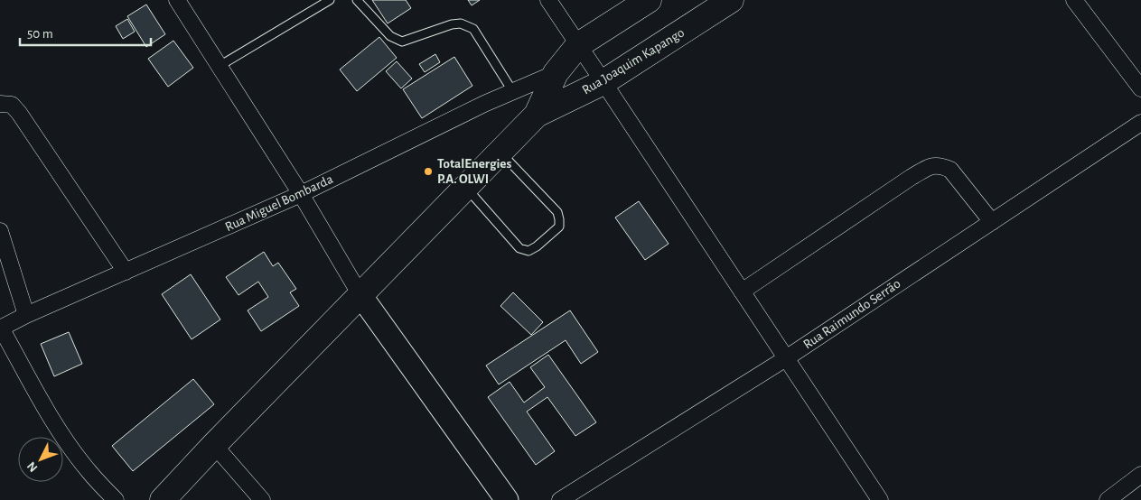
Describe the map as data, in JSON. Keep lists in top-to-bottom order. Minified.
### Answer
{"streets":{"main road":["Rua Joaquim Kapango"],"street":["Rua Miguel Bombarda","Rua Raimundo Serrão"]},"places":["TotalEnergies P.A. OLWI"],"scale_bar":"50 m","north":"bottom left"}
